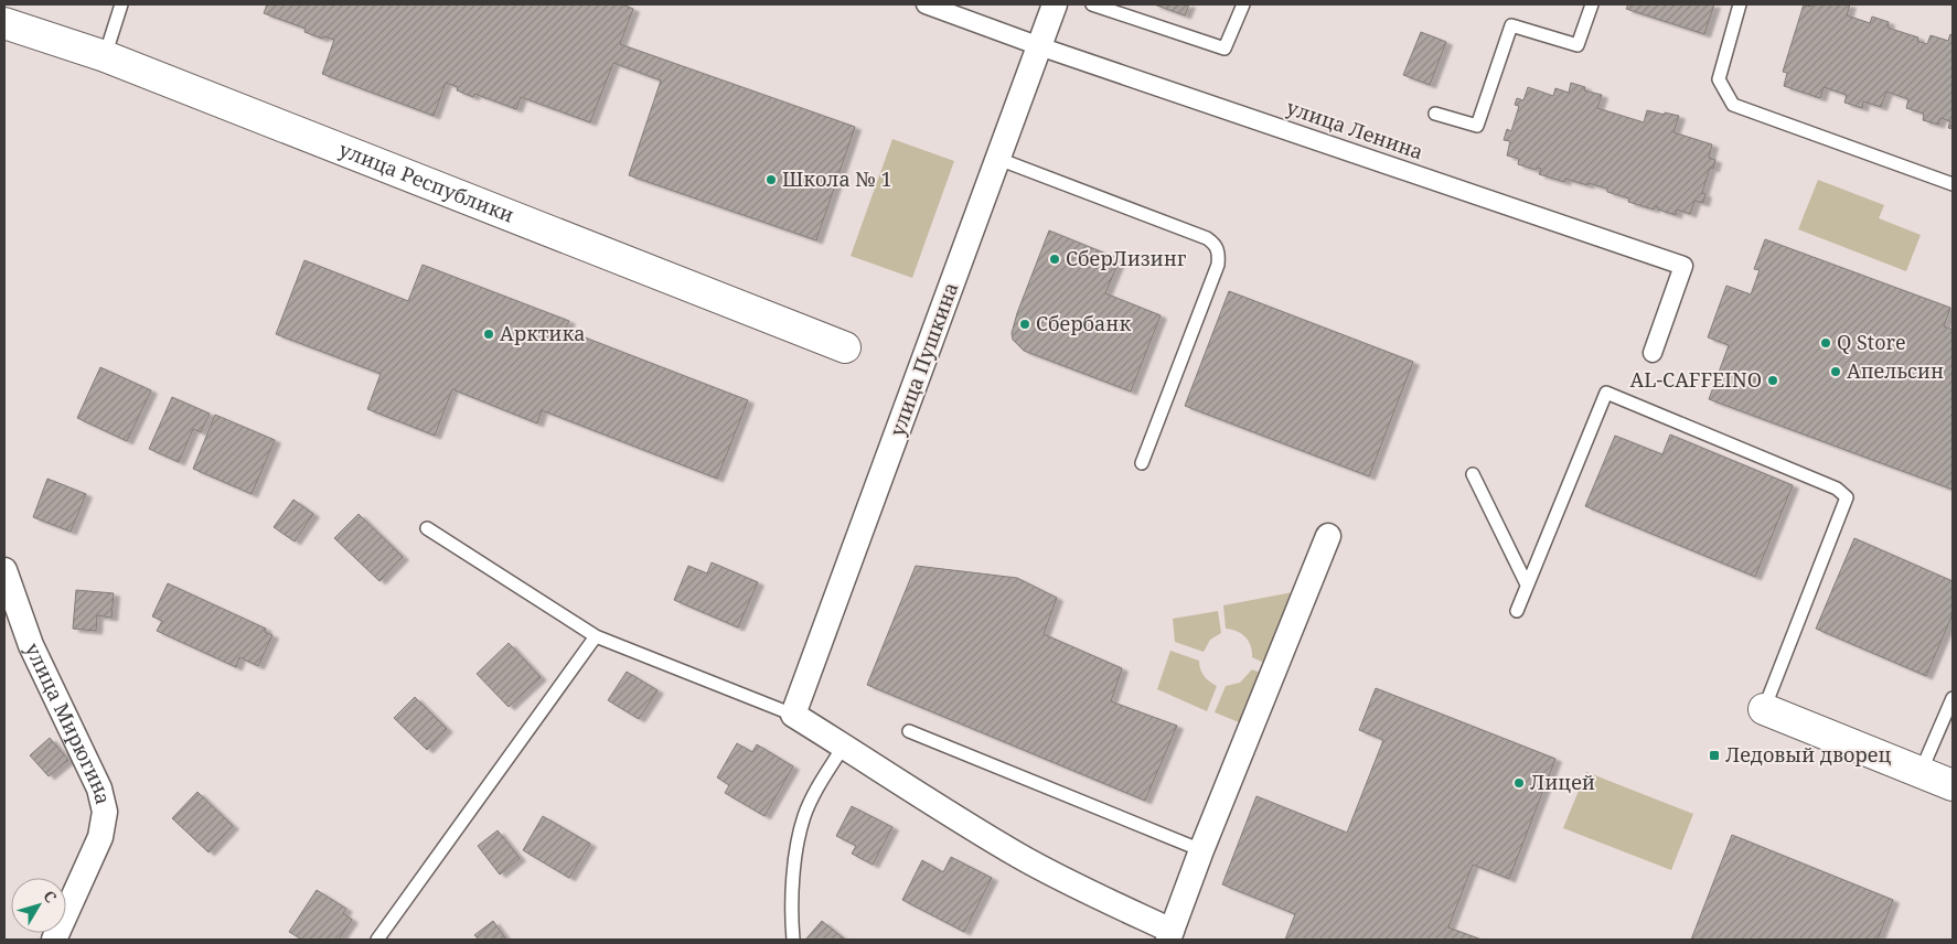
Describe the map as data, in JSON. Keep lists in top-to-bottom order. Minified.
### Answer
{"streets":{"street":["улица Ленина","улица Республики","улица Пушкина","улица Мирюгина"]},"crossings":[["улица Ленина","улица Пушкина"]],"places":{"other":["Школа № 1","СберЛизинг","Сбербанк","Арктика","Q Store","Апельсин","AL-CAFFEINO","Лицей"],"transit":["Ледовый дворец"]},"north":"top right"}
